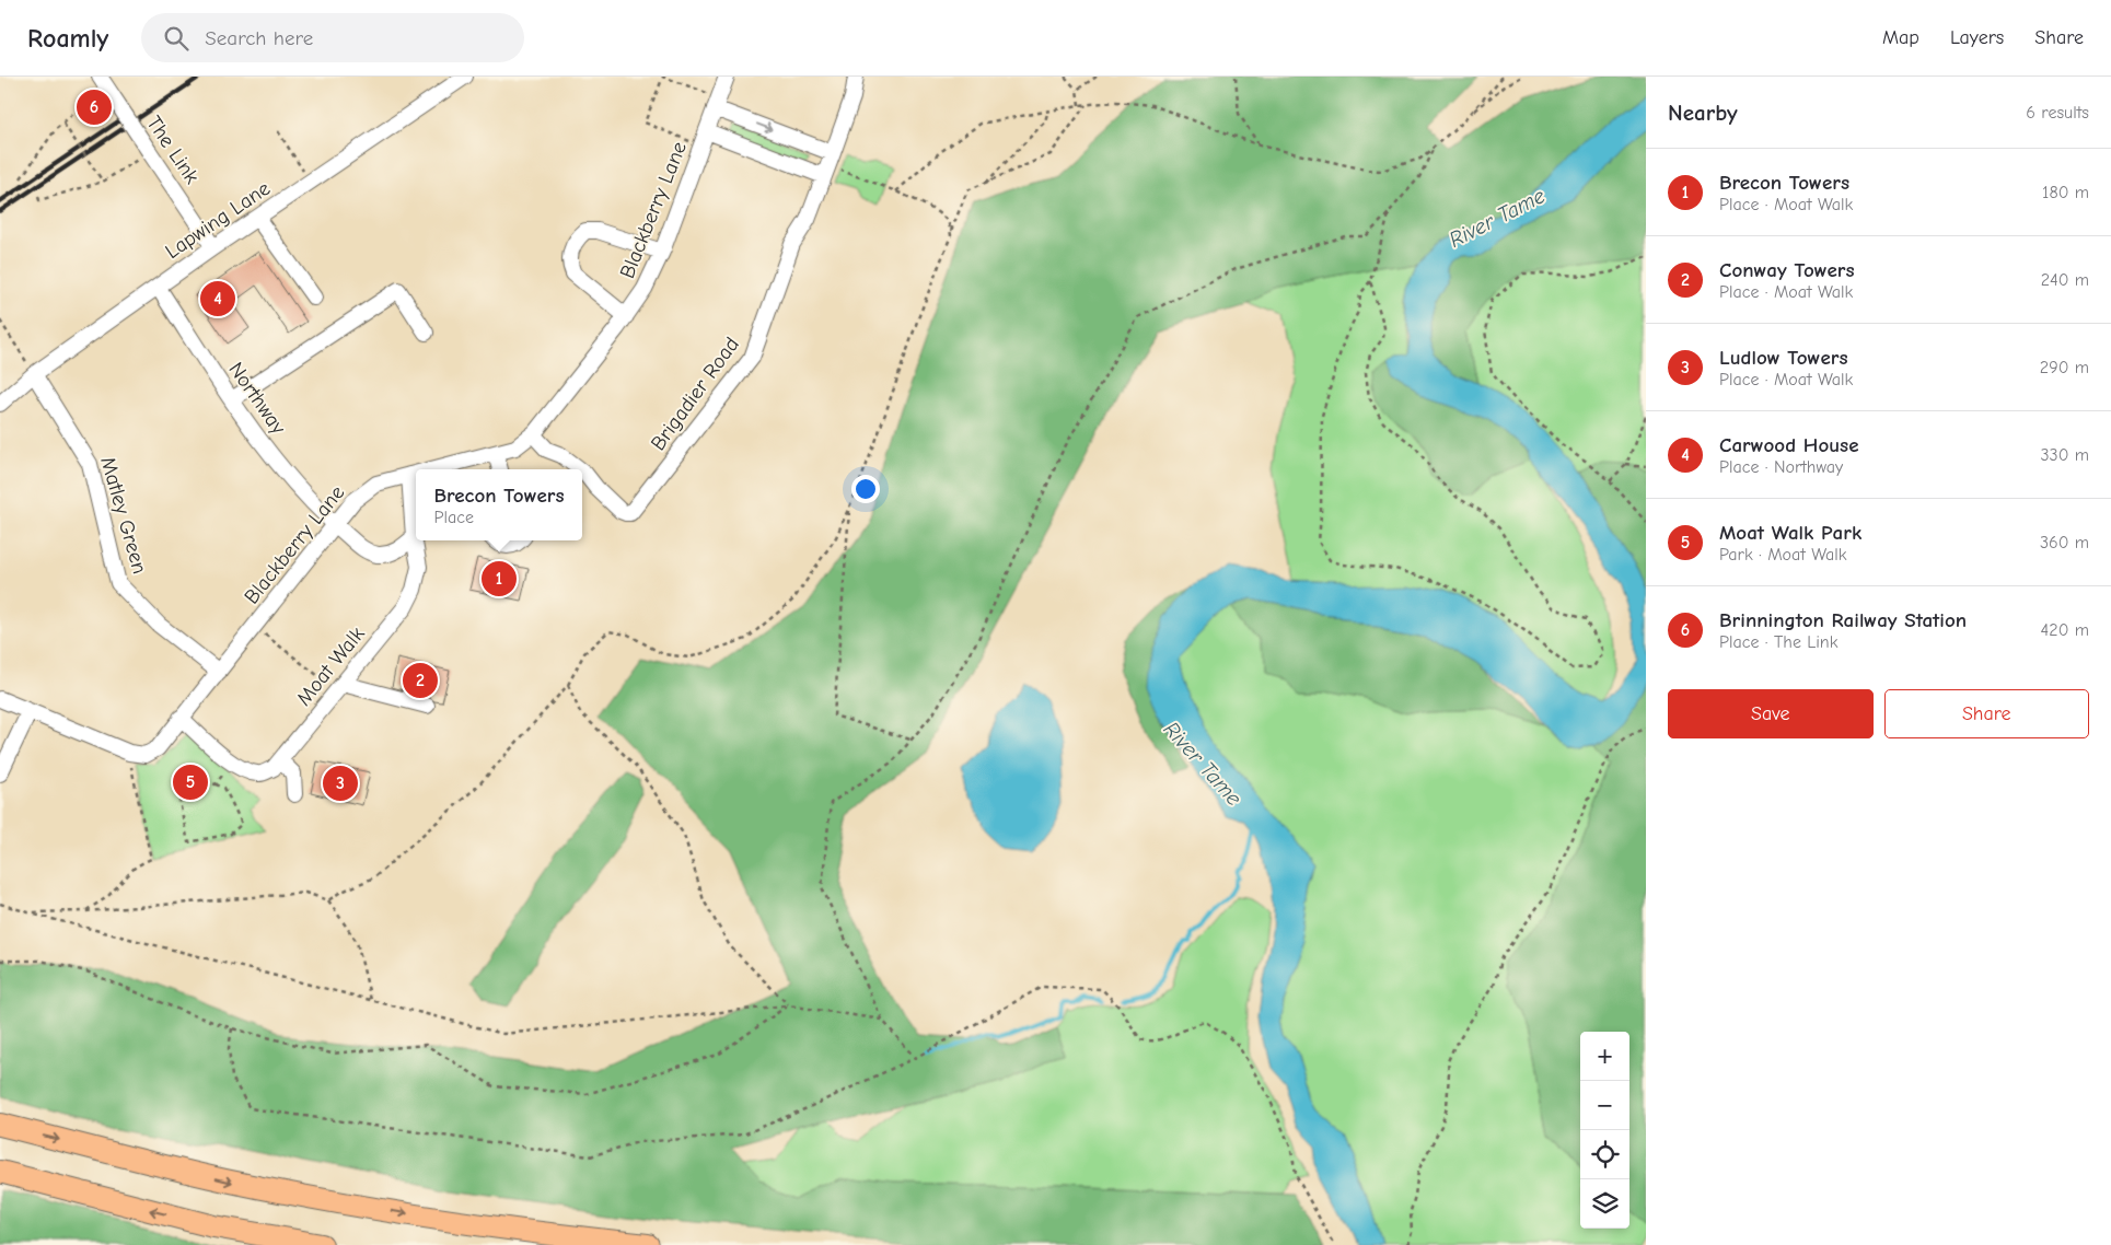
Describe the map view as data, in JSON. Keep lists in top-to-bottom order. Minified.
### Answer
{"streets":{"street":["The Link","Blackberry Lane","Lapwing Lane","Brigadier Road","Northway","Matley Green","Moat Walk"]},"crossings":[["The Link","Lapwing Lane"],["Blackberry Lane","Brigadier Road"],["Blackberry Lane","Northway"],["Blackberry Lane","Matley Green"],["Blackberry Lane","Moat Walk"],["Lapwing Lane","Northway"],["Lapwing Lane","Matley Green"],["Northway","Moat Walk"]],"water":["River Tame"],"page":{"header":"Roamly","search":"Search here","nav":["Map","Layers","Share"],"heading":["Nearby","6 results"],"pins":["6","4","1","2","5","3"],"list":[{"mark":"1","name":"Brecon Towers","note":"Place · Moat Walk","value":"180 m"},{"mark":"2","name":"Conway Towers","note":"Place · Moat Walk","value":"240 m"},{"mark":"3","name":"Ludlow Towers","note":"Place · Moat Walk","value":"290 m"},{"mark":"4","name":"Carwood House","note":"Place · Northway","value":"330 m"},{"mark":"5","name":"Moat Walk Park","note":"Park · Moat Walk","value":"360 m"},{"mark":"6","name":"Brinnington Railway Station","note":"Place · The Link","value":"420 m"}],"popup":["Brecon Towers","Place"],"buttons":["Save","Share"],"map_buttons":["+","−"]}}
